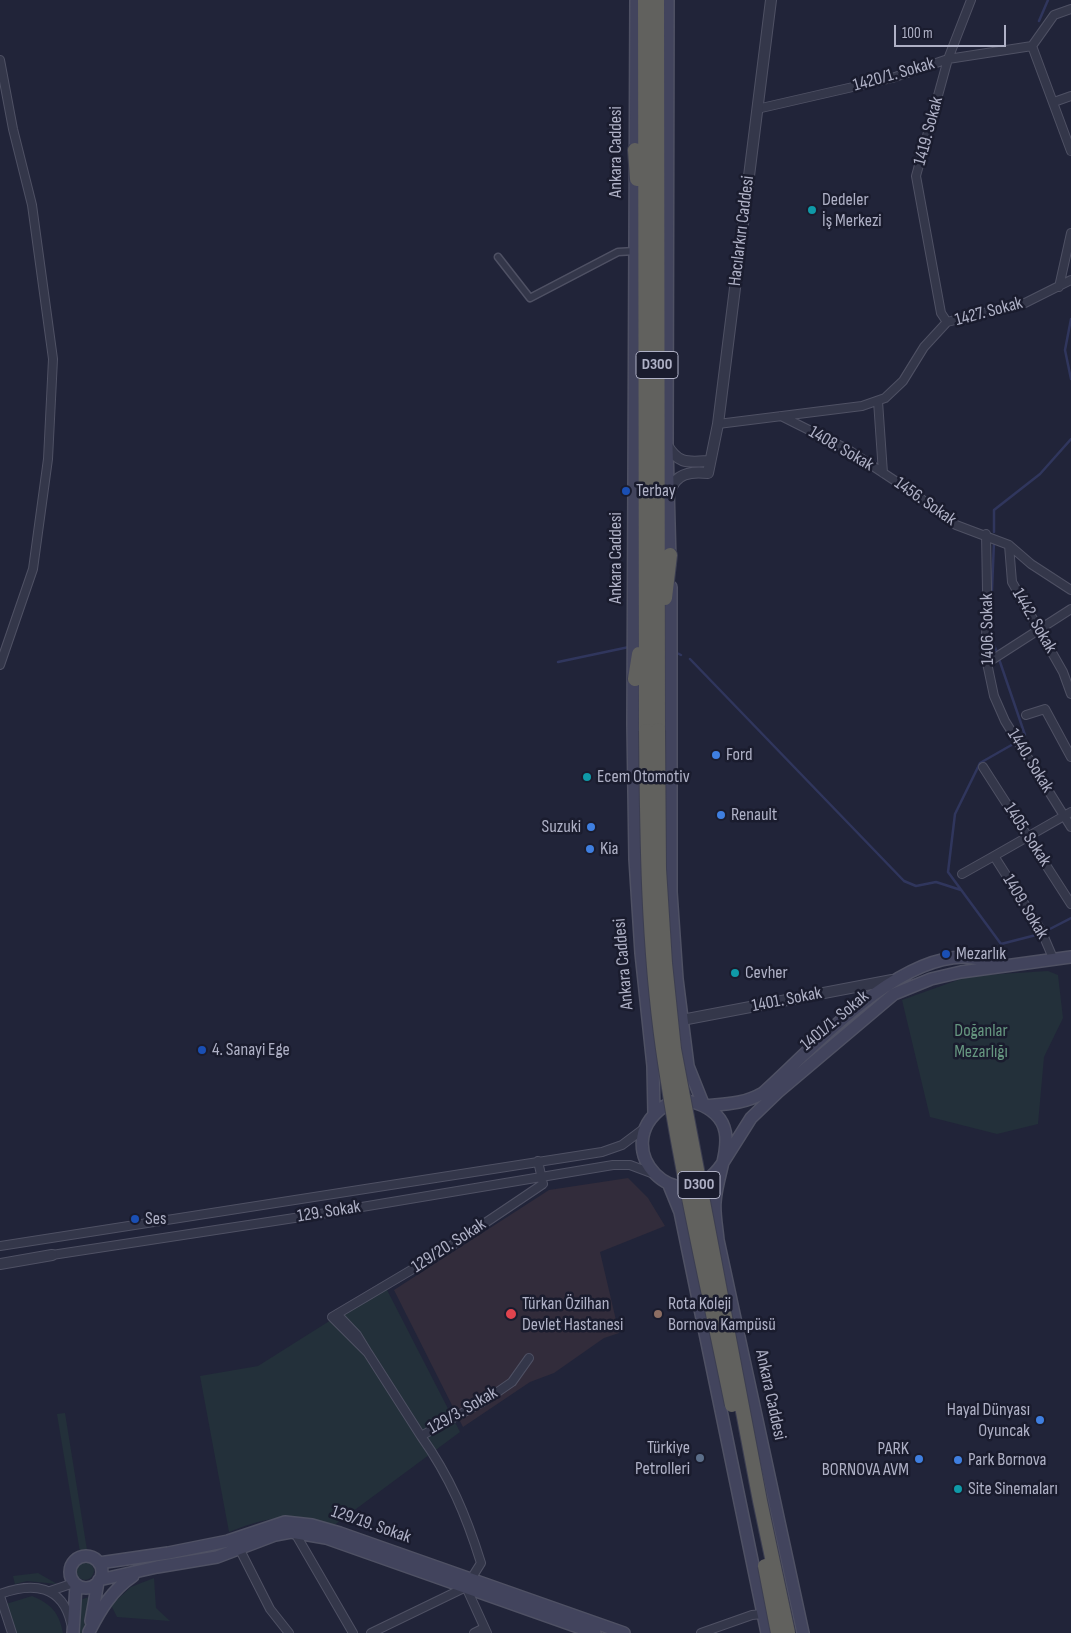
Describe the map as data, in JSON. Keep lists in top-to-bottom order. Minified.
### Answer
{"streets":{"highway":["Ankara Caddesi","D300"],"main road":["1401/1. Sokak","129/19. Sokak"],"street":["1420/1. Sokak","1419. Sokak","Hacılarkırı Caddesi","1427. Sokak","1408. Sokak","1456. Sokak","1442. Sokak","1406. Sokak","1440. Sokak","1405. Sokak","1409. Sokak","1401. Sokak","129. Sokak","129/20. Sokak","129/3. Sokak"]},"crossings":[["1420/1. Sokak","1419. Sokak"],["1420/1. Sokak","Hacılarkırı Caddesi"],["1419. Sokak","1427. Sokak"],["Ankara Caddesi","Hacılarkırı Caddesi"],["Ankara Caddesi","1401. Sokak"],["Ankara Caddesi","1401/1. Sokak"],["Ankara Caddesi","129. Sokak"],["Hacılarkırı Caddesi","1408. Sokak"],["1427. Sokak","1408. Sokak"],["1408. Sokak","1456. Sokak"],["1456. Sokak","1442. Sokak"],["1456. Sokak","1406. Sokak"],["1406. Sokak","1440. Sokak"],["1440. Sokak","1409. Sokak"],["1405. Sokak","1409. Sokak"],["1409. Sokak","1401/1. Sokak"],["1401. Sokak","1401/1. Sokak"],["1401/1. Sokak","129. Sokak"],["129. Sokak","129/20. Sokak"],["129/20. Sokak","129/3. Sokak"]],"parks":["Doğanlar Mezarlığı"],"places":["Dedeler İş Merkezi","Terbay","Ford","Ecem Otomotiv","Renault","Suzuki","Kia","Mezarlık","Cevher","4. Sanayi Ege","Ses","Türkan Özilhan Devlet Hastanesi","Rota Koleji Bornova Kampüsü","Hayal Dünyası Oyuncak","Türkiye Petrolleri","PARK BORNOVA AVM","Park Bornova","Site Sinemaları"],"scale_bar":"100 m"}
